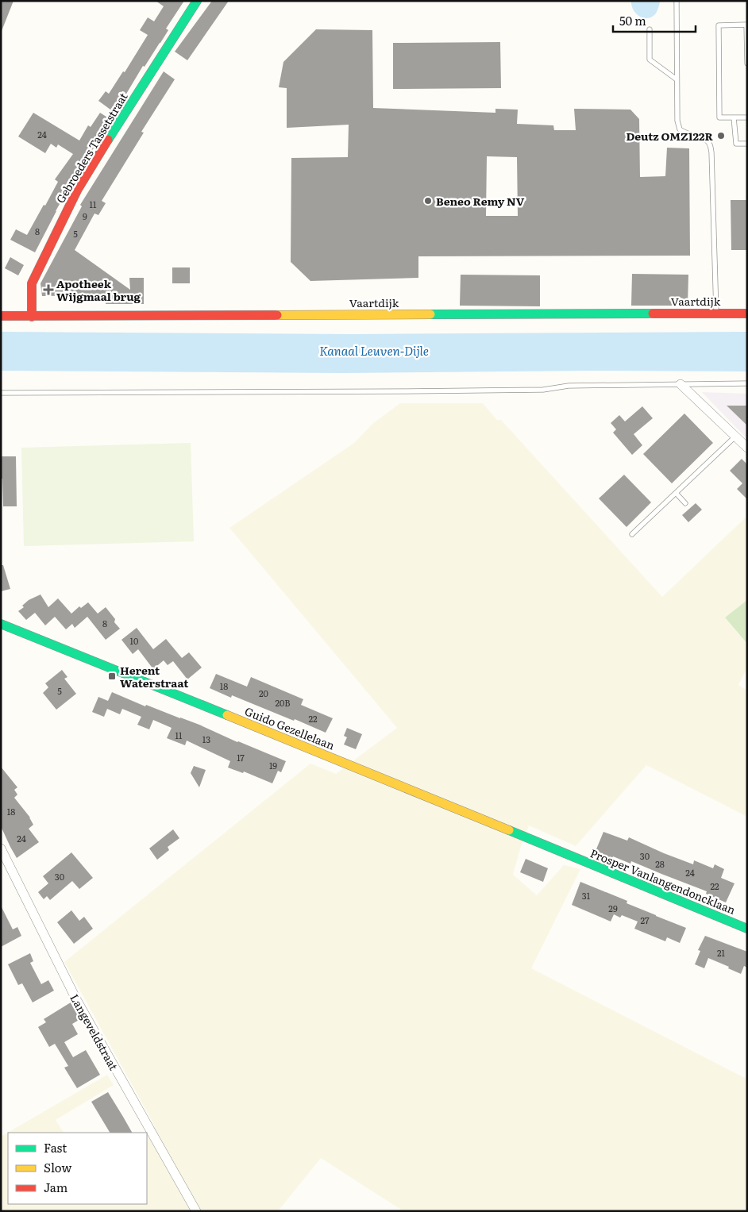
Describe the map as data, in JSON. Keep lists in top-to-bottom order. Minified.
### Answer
{"streets":{"street":["Gebroeders Tassetstraat","Vaartdijk","Guido Gezellelaan","Prosper Vanlangendoncklaan","Langeveldstraat"]},"crossings":[["Gebroeders Tassetstraat","Vaartdijk"],["Guido Gezellelaan","Prosper Vanlangendoncklaan"]],"water":["Kanaal Leuven-Dijle"],"places":{"other":["Deutz OMZ122R","Beneo Remy NV"],"health":["Apotheek Wijgmaal brug"],"transit":["Herent Waterstraat"]},"house_numbers":["24","11","9","8","5","8","10","18","5","20","20B","22","11","13","17","19","18","24","30","28","24","30","22","31","29","27","21"],"legend":["Fast","Slow","Jam"],"scale_bar":"50 m"}
